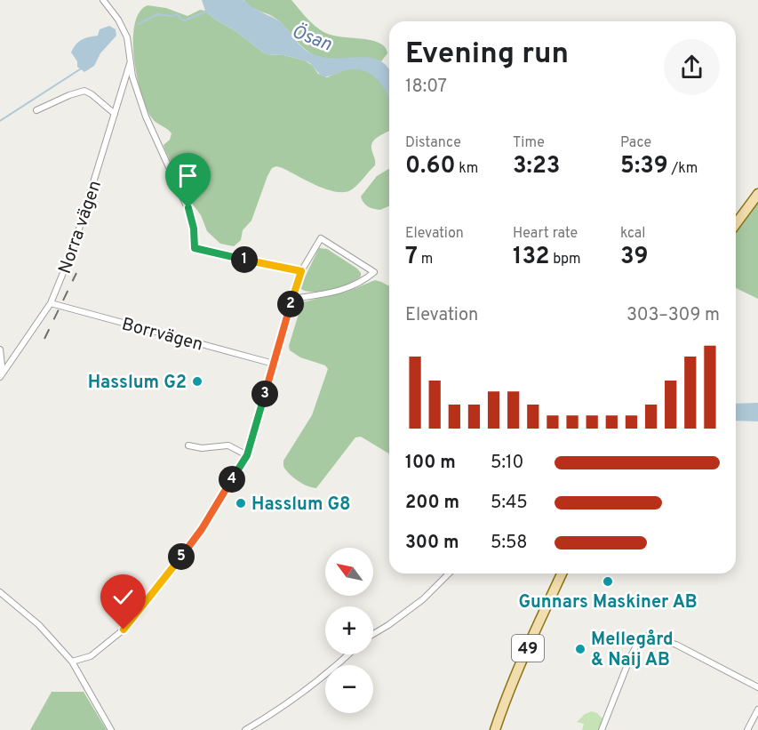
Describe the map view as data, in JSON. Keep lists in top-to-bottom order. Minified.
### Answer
{"streets":{"main road":["49"],"street":["Norra vägen","Borrvägen"]},"crossings":[["Norra vägen","Borrvägen"]],"water":["Ösan"],"places":["Hasslum G2","Hasslum G8","Gunnars Maskiner AB","Mellegård & Naij AB"],"north":"top left","page":{"heading":["Evening run","18:07"],"stats":[["Distance","0.60 km"],["Time","3:23"],["Pace","5:39 /km"],["Elevation","7 m"],["Heart rate","132 bpm"],["kcal","39"]],"pins":["1","2","3","4","5"],"chart":["Elevation","303–309 m"],"list":[{"name":"100 m","note":"5:10"},{"name":"200 m","note":"5:45"},{"name":"300 m","note":"5:58"}],"map_buttons":["+","−"]}}
